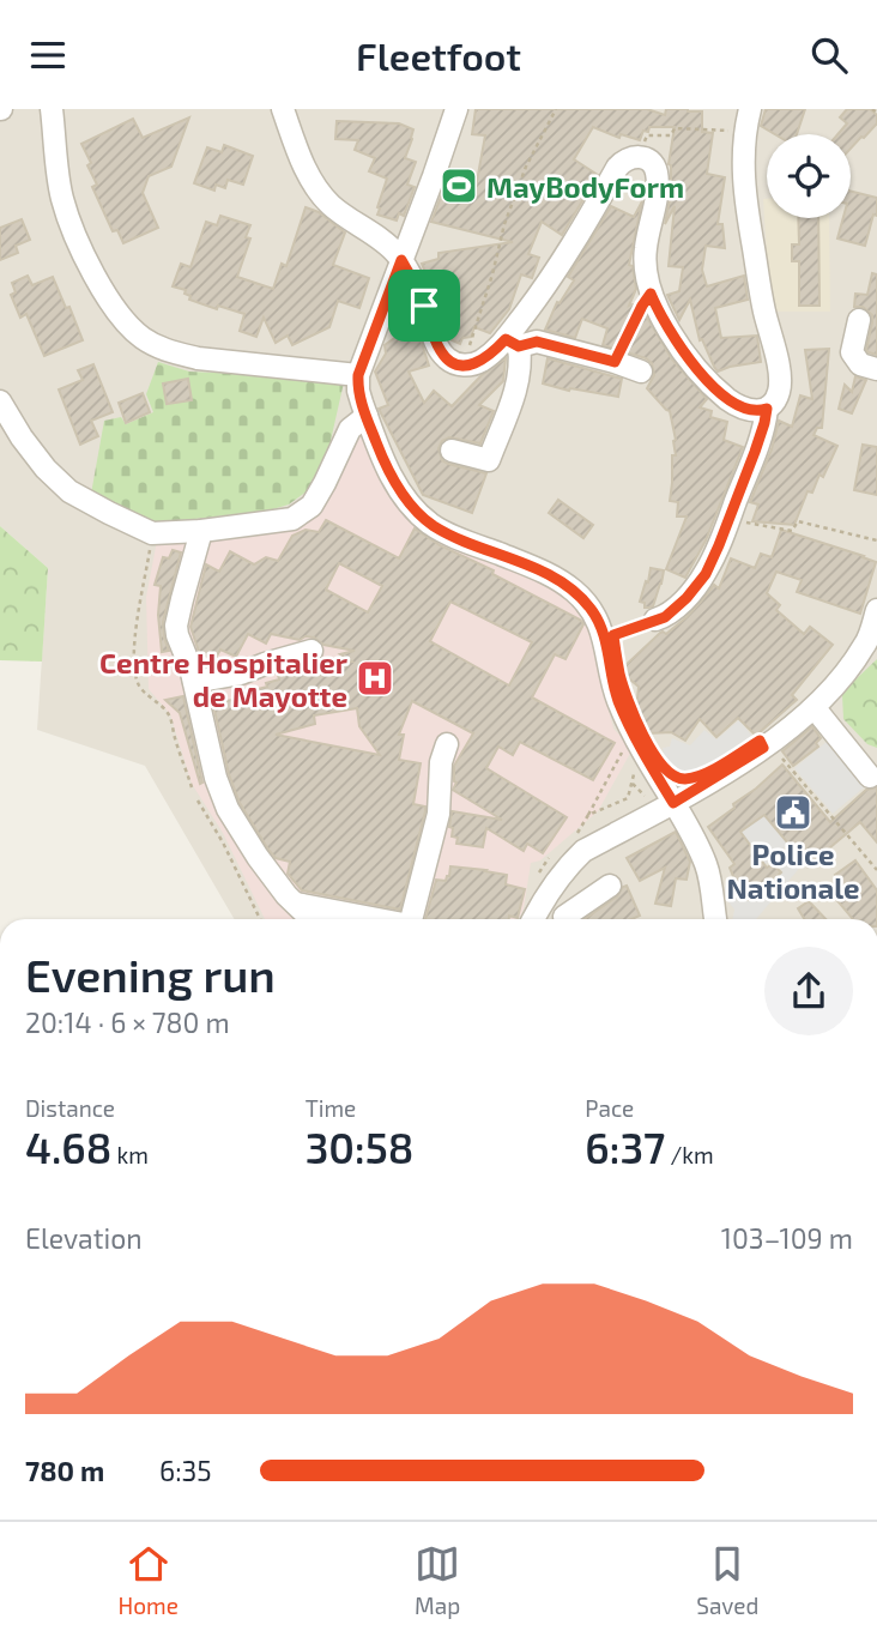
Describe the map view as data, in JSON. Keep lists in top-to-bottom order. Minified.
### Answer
{"places":{"sports":["MayBodyForm"],"hospital":["Centre Hospitalier de Mayotte"],"public building":["Police Nationale"]},"page":{"header":"Fleetfoot","heading":["Evening run","20:14 · 6 × 780 m"],"stats":[["Distance","4.68 km"],["Time","30:58"],["Pace","6:37 /km"]],"chart":["Elevation","103–109 m"],"list":[{"name":"780 m","note":"6:35"}],"tabs":["Home","Map","Saved"]}}
